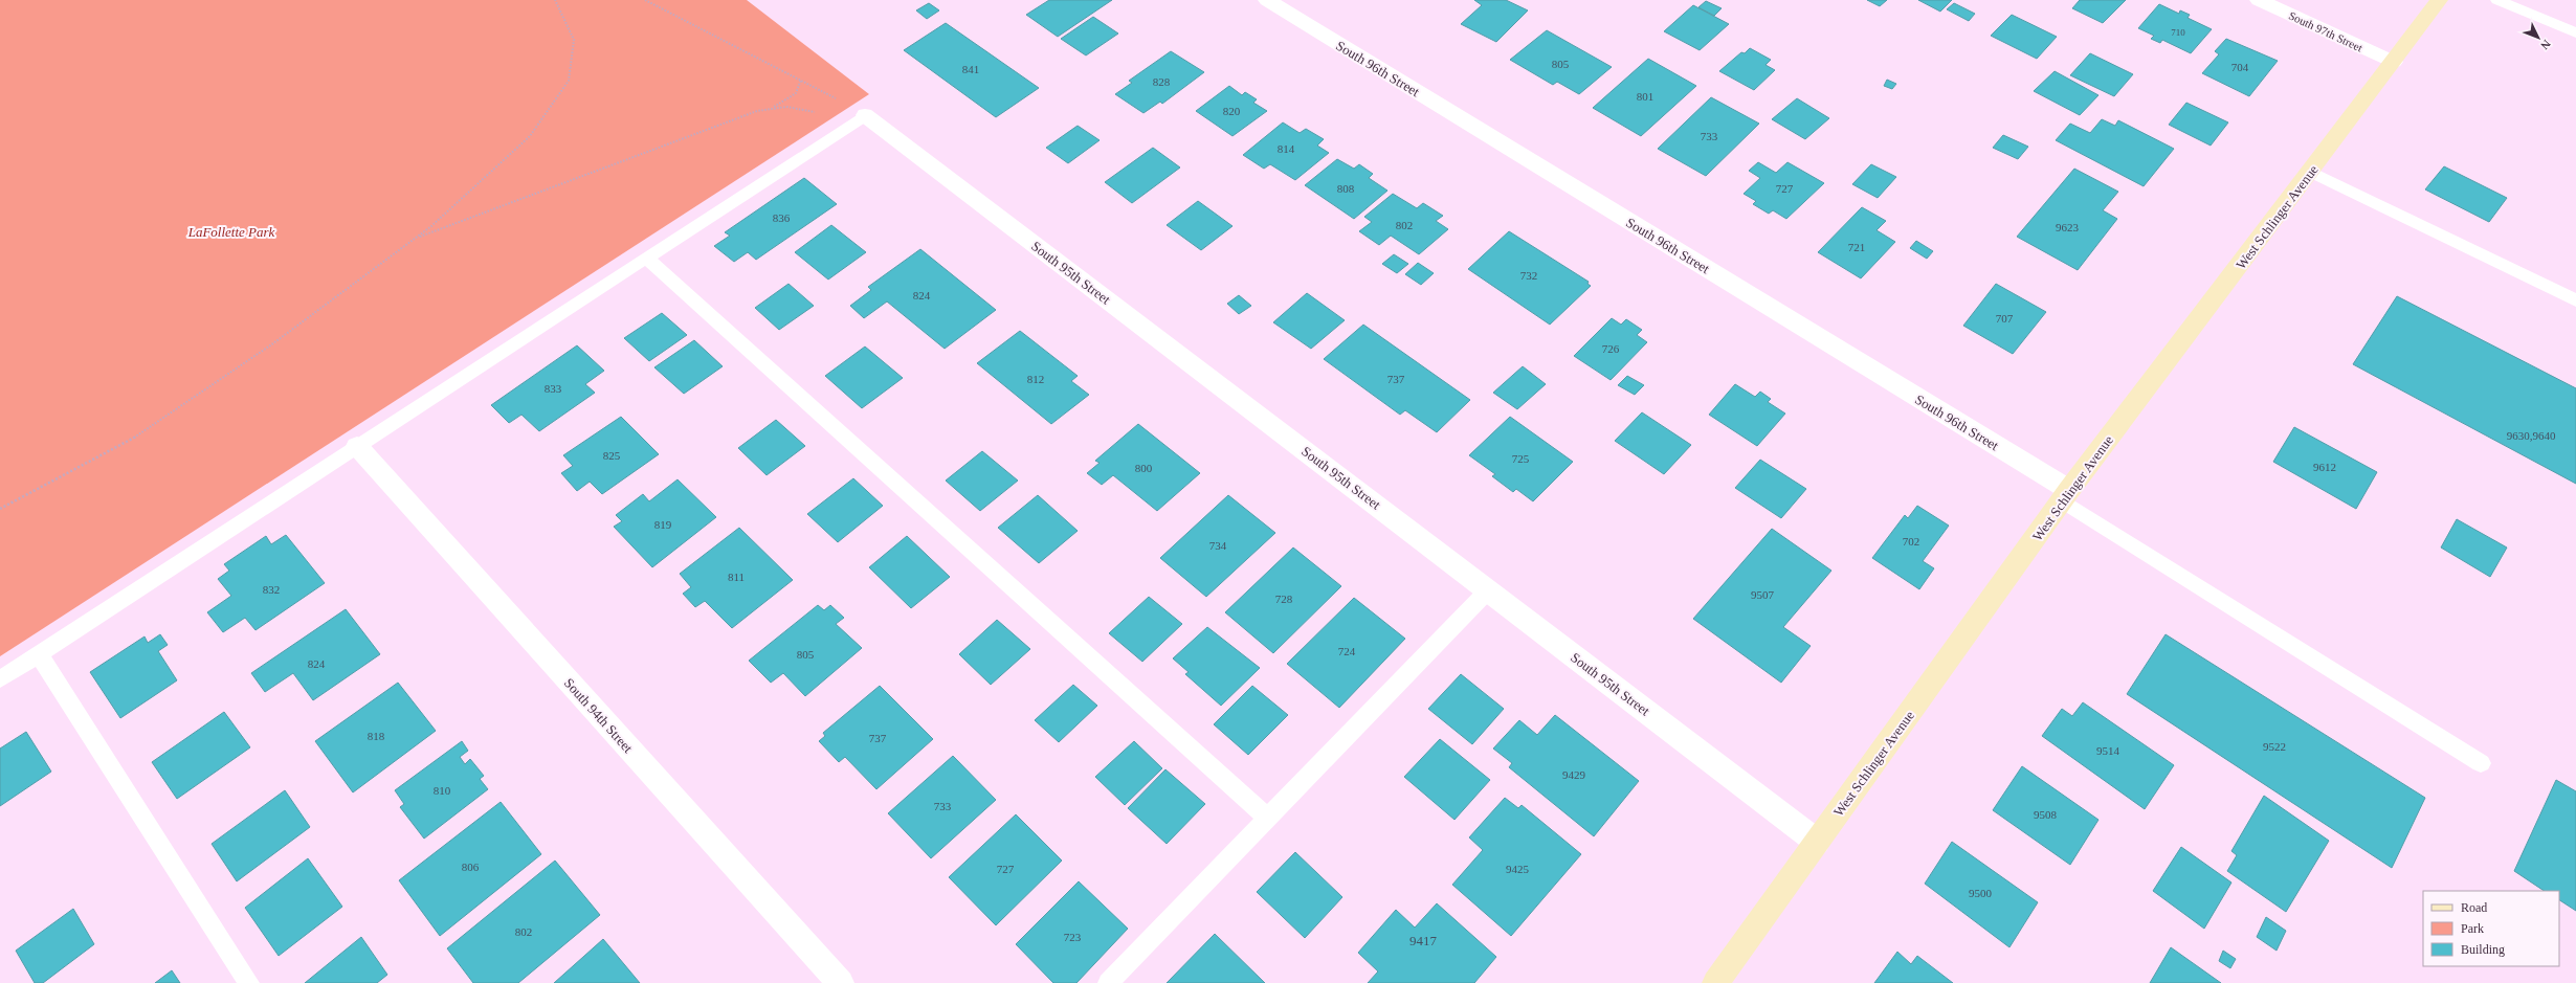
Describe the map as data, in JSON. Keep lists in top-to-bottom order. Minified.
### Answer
{"streets":{"street":["South 97th Street","South 96th Street","West Schlinger Avenue","South 95th Street","South 94th Street"]},"crossings":[["South 97th Street","West Schlinger Avenue"],["South 96th Street","West Schlinger Avenue"],["West Schlinger Avenue","South 95th Street"]],"parks":["LaFollette Park"],"house_numbers":["710","805","704","841","828","801","820","733","814","808","727","836","802","9623","721","732","824","707","726","812","737","833","9630,9640","825","725","9612","800","819","702","734","811","832","9507","728","724","805","824","818","737","9522","9514","9429","810","733","9508","806","727","9425","9500","802","723","9417"],"legend":["Road","Park","Building"],"north":"bottom right"}
